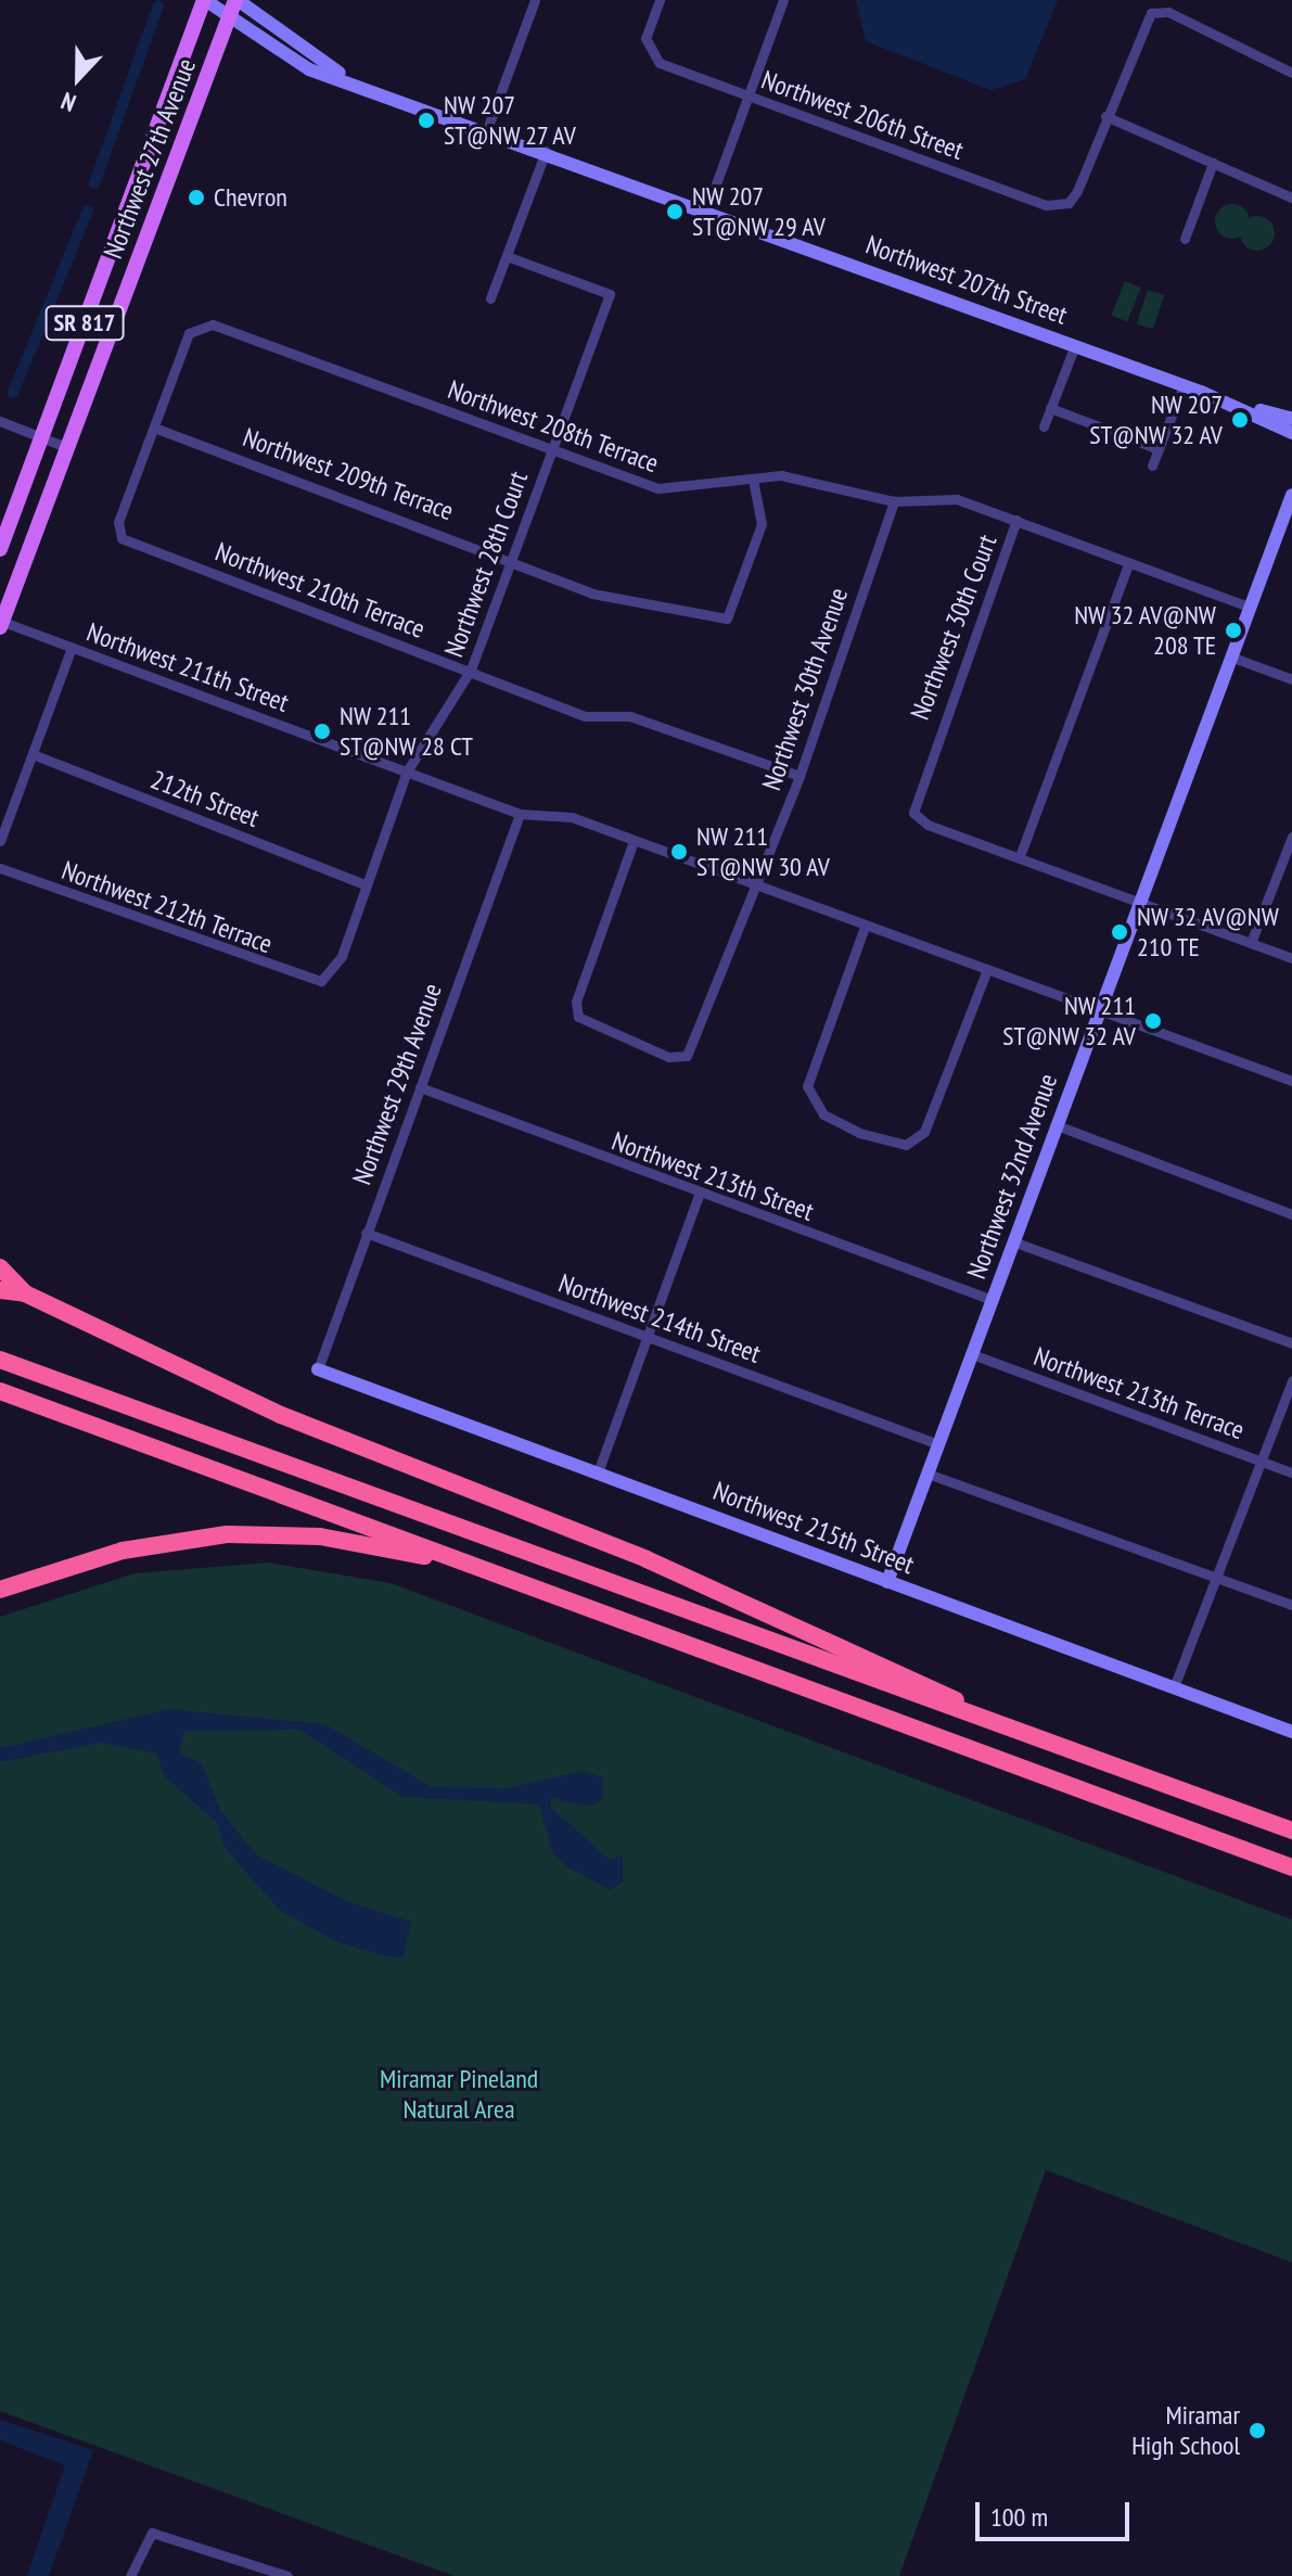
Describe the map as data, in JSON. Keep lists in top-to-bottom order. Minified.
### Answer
{"streets":{"main road":["Northwest 27th Avenue","SR 817"],"street":["Northwest 206th Street","Northwest 207th Street","Northwest 208th Terrace","Northwest 209th Terrace","Northwest 28th Court","Northwest 210th Terrace","Northwest 30th Court","Northwest 211th Street","Northwest 30th Avenue","212th Street","Northwest 212th Terrace","Northwest 29th Avenue","Northwest 213th Street","Northwest 32nd Avenue","Northwest 214th Street","Northwest 213th Terrace","Northwest 215th Street"]},"crossings":[["Northwest 27th Avenue","Northwest 207th Street"],["Northwest 27th Avenue","Northwest 211th Street"],["Northwest 208th Terrace","Northwest 209th Terrace"],["Northwest 208th Terrace","Northwest 28th Court"],["Northwest 208th Terrace","Northwest 210th Terrace"],["Northwest 208th Terrace","Northwest 30th Court"],["Northwest 208th Terrace","Northwest 30th Avenue"],["Northwest 208th Terrace","Northwest 32nd Avenue"],["Northwest 209th Terrace","Northwest 28th Court"],["Northwest 209th Terrace","Northwest 210th Terrace"],["Northwest 28th Court","Northwest 210th Terrace"],["Northwest 28th Court","Northwest 211th Street"],["Northwest 28th Court","212th Street"],["Northwest 28th Court","Northwest 212th Terrace"],["Northwest 210th Terrace","Northwest 30th Avenue"],["Northwest 211th Street","Northwest 30th Avenue"],["Northwest 211th Street","Northwest 29th Avenue"],["Northwest 211th Street","Northwest 32nd Avenue"],["Northwest 29th Avenue","Northwest 213th Street"],["Northwest 29th Avenue","Northwest 214th Street"],["Northwest 29th Avenue","Northwest 215th Street"],["Northwest 213th Street","Northwest 32nd Avenue"],["Northwest 32nd Avenue","Northwest 214th Street"],["Northwest 32nd Avenue","Northwest 213th Terrace"],["Northwest 32nd Avenue","Northwest 215th Street"]],"parks":["Miramar Pineland Natural Area"],"places":["NW 207 ST@NW 27 AV","Chevron","NW 207 ST@NW 29 AV","NW 207 ST@NW 32 AV","NW 32 AV@NW 208 TE","NW 211 ST@NW 28 CT","NW 211 ST@NW 30 AV","NW 32 AV@NW 210 TE","NW 211 ST@NW 32 AV","Miramar High School"],"scale_bar":"100 m","north":"bottom"}
